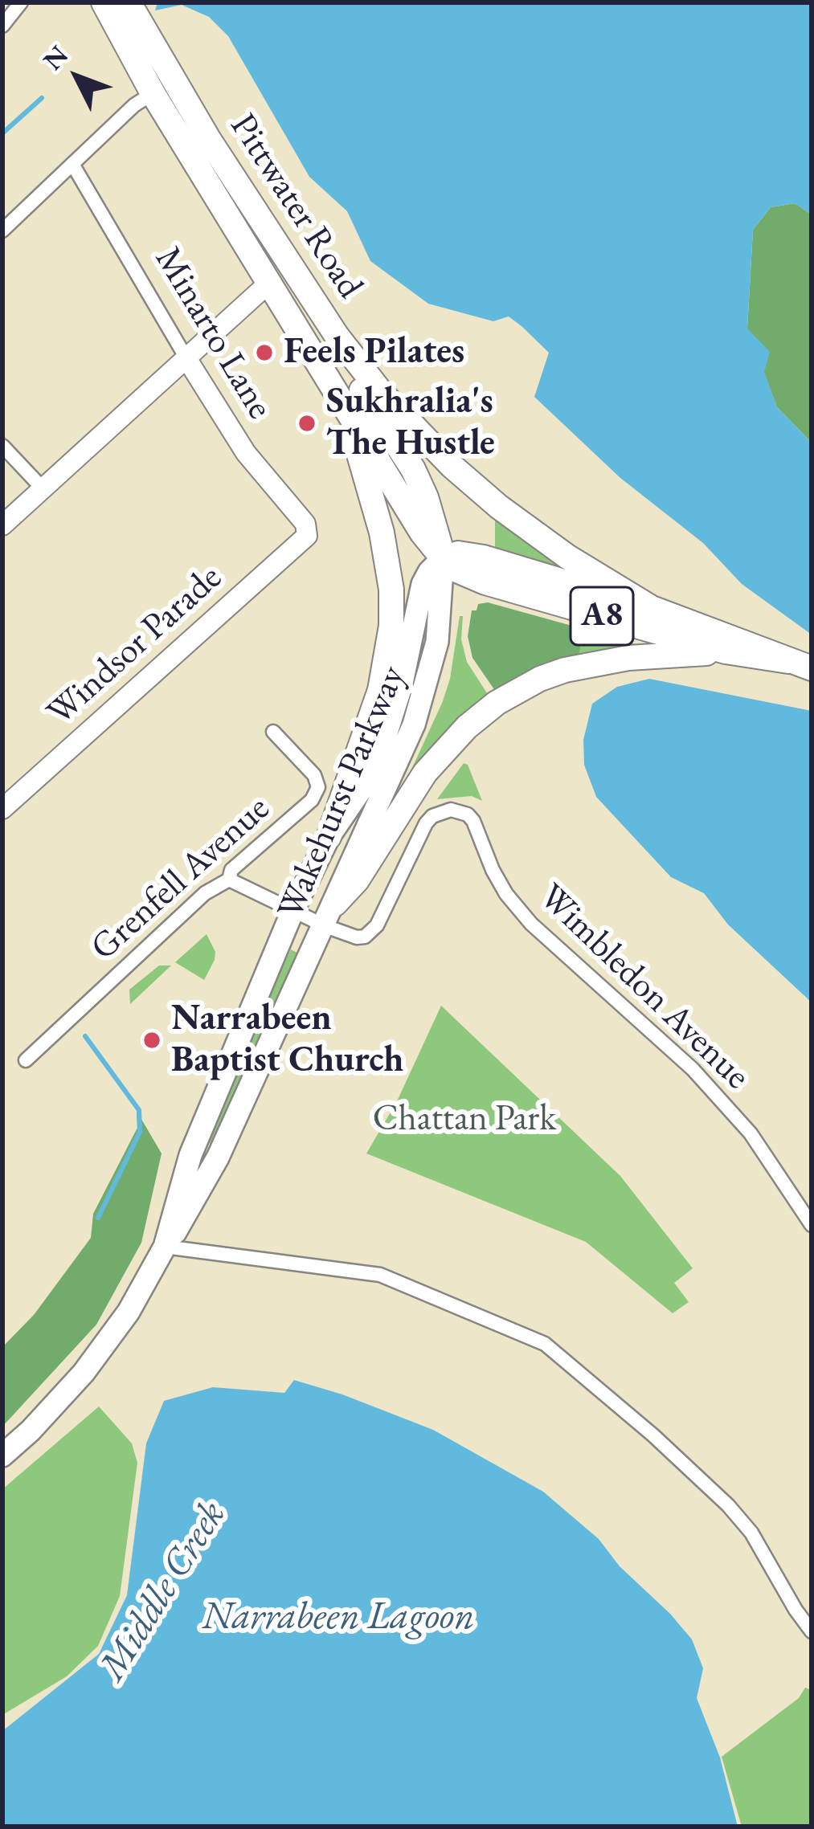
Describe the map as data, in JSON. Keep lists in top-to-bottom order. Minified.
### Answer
{"streets":{"highway":["Pittwater Road","A8"],"main road":["Wakehurst Parkway"],"street":["Minarto Lane","Windsor Parade","Grenfell Avenue","Wimbledon Avenue"]},"crossings":[["Pittwater Road","Wakehurst Parkway"],["Minarto Lane","Windsor Parade"],["Wakehurst Parkway","Wimbledon Avenue"],["Grenfell Avenue","Wimbledon Avenue"]],"water":["Middle Creek","Narrabeen Lagoon"],"parks":["Chattan Park"],"places":["Feels Pilates","Sukhralia's The Hustle","Narrabeen Baptist Church"],"north":"top left"}
